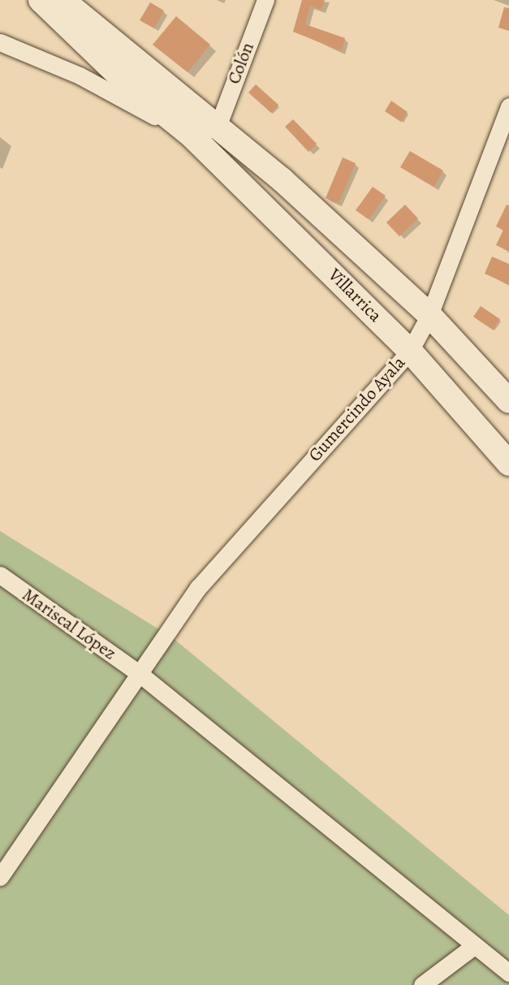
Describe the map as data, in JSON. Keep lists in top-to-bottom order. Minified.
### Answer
{"streets":{"street":["Colón","Villarrica","Gumercindo Ayala","Mariscal López"]},"crossings":[["Colón","Villarrica"],["Villarrica","Gumercindo Ayala"],["Gumercindo Ayala","Mariscal López"]]}
